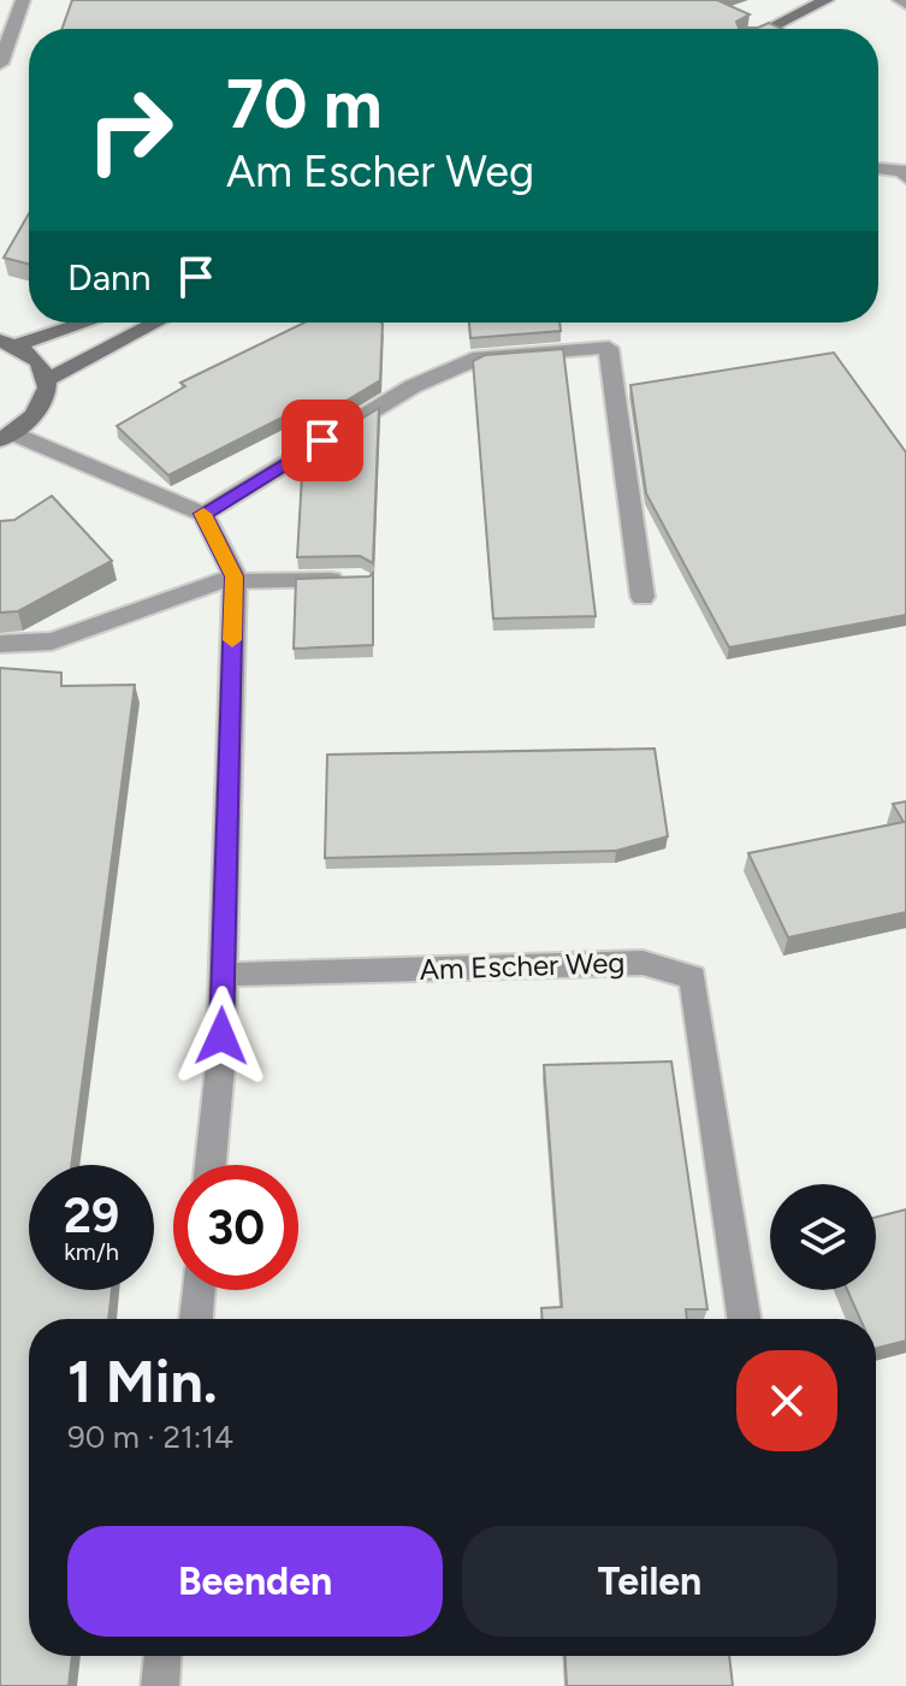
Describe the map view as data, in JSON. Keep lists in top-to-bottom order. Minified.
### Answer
{"streets":{"street":["Am Escher Weg"]},"page":{"turn":["70 m","Am Escher Weg"],"then":"Dann","speed":"29 km/h","limit":"30","heading":["1 Min.","90 m · 21:14"],"buttons":["Beenden","Teilen"]}}
